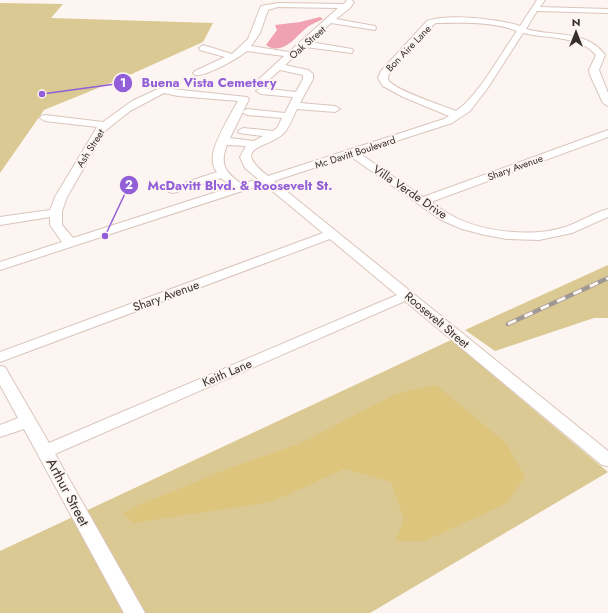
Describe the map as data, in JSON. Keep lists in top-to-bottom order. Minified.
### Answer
{"streets":{"street":["Oak Street","Bon Aire Lane","Ash Street","Mc Davitt Boulevard","Shary Avenue","Villa Verde Drive","Roosevelt Street","Keith Lane","Arthur Street"]},"crossings":[["Bon Aire Lane","Mc Davitt Boulevard"],["Mc Davitt Boulevard","Villa Verde Drive"],["Mc Davitt Boulevard","Roosevelt Street"],["Shary Avenue","Villa Verde Drive"],["Shary Avenue","Roosevelt Street"],["Roosevelt Street","Keith Lane"],["Keith Lane","Arthur Street"]],"places":["Buena Vista Cemetery","McDavitt Blvd. & Roosevelt St."],"north":"top"}
